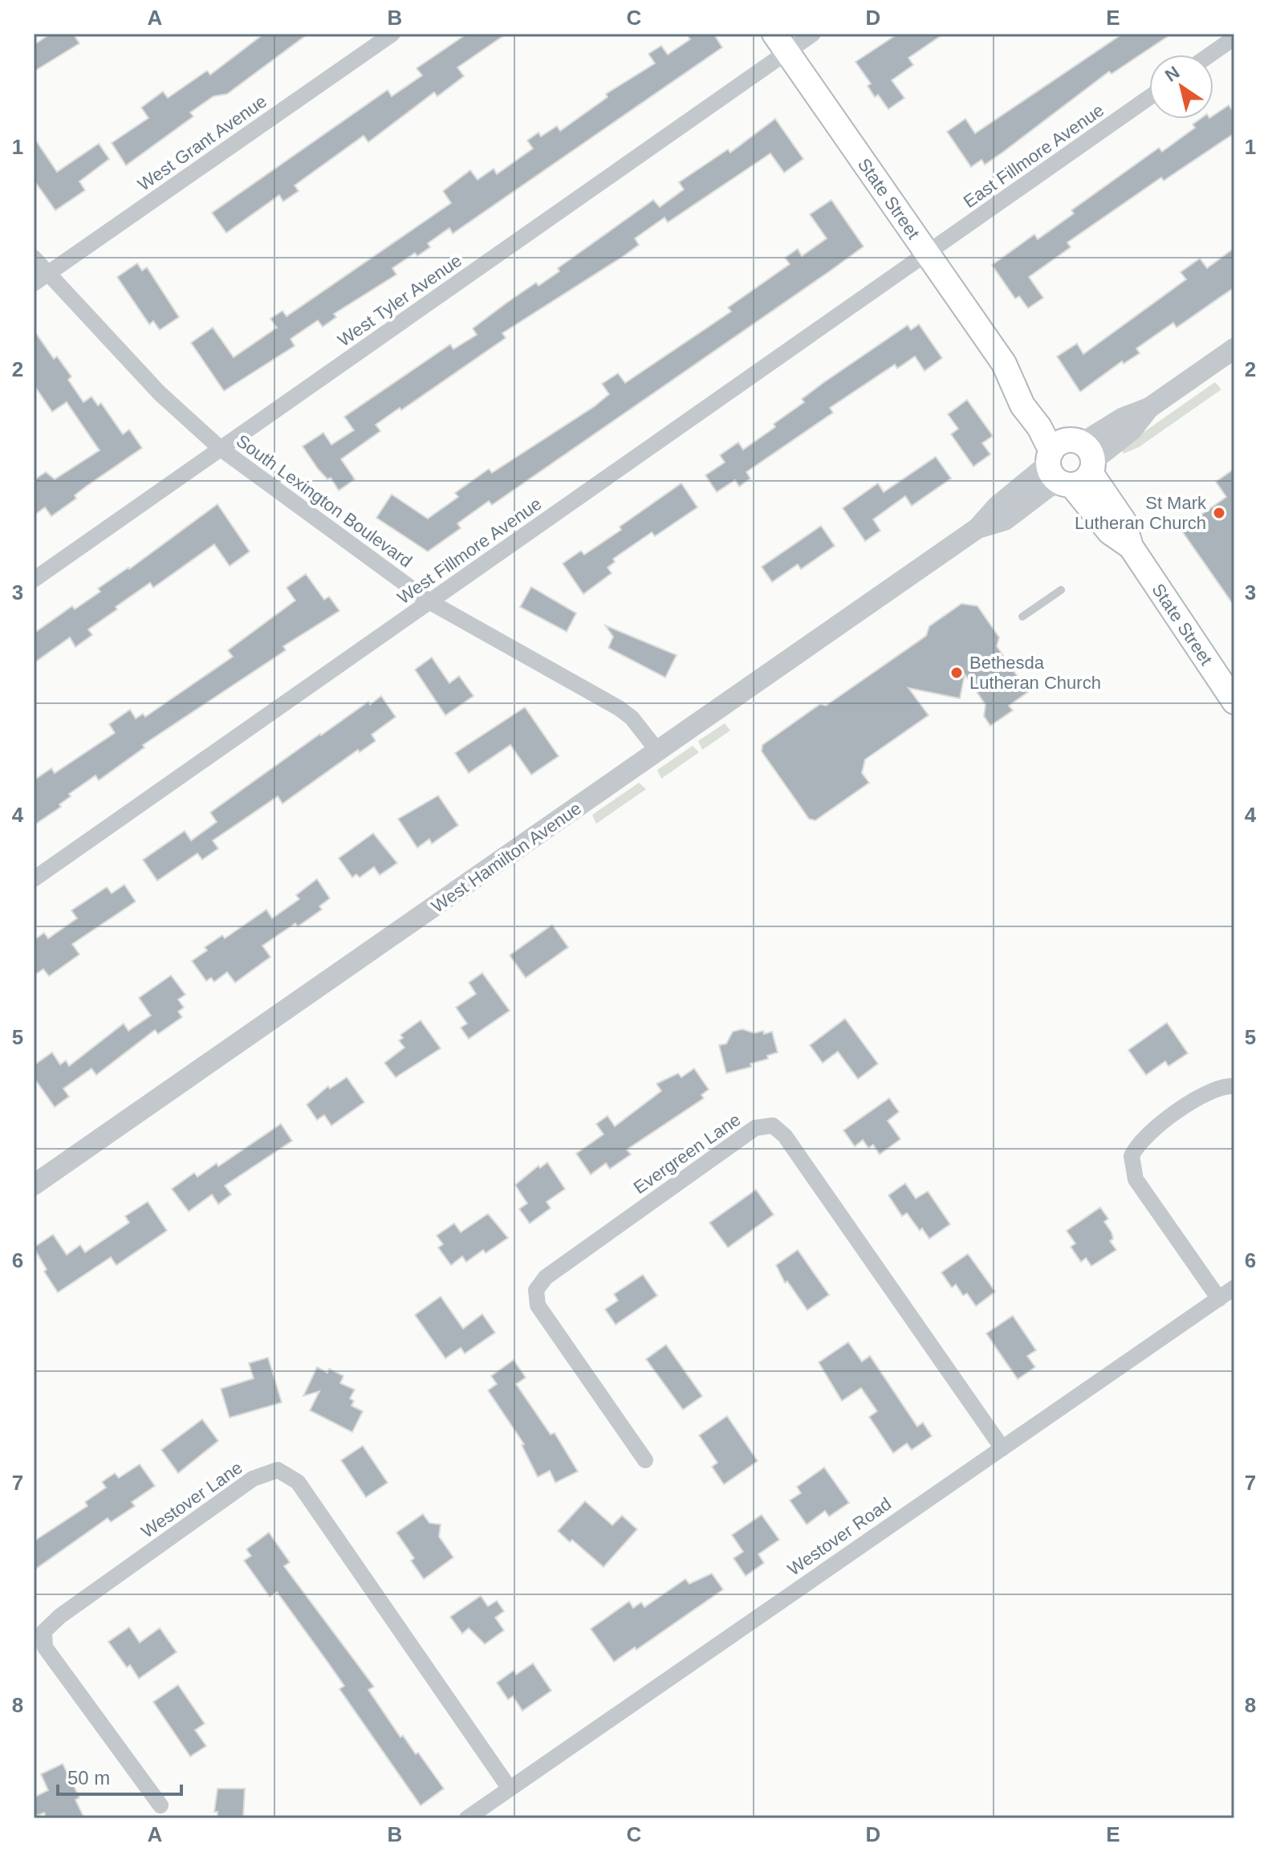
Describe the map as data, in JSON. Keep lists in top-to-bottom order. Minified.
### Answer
{"streets":{"main road":["State Street"],"street":["West Grant Avenue","East Fillmore Avenue","West Tyler Avenue","South Lexington Boulevard","West Fillmore Avenue","West Hamilton Avenue","Evergreen Lane","Westover Lane","Westover Road"]},"crossings":[["West Grant Avenue","South Lexington Boulevard"],["East Fillmore Avenue","State Street"],["East Fillmore Avenue","West Fillmore Avenue"],["State Street","West Tyler Avenue"],["State Street","West Fillmore Avenue"],["State Street","West Hamilton Avenue"],["West Tyler Avenue","South Lexington Boulevard"],["South Lexington Boulevard","West Fillmore Avenue"],["South Lexington Boulevard","West Hamilton Avenue"],["Evergreen Lane","Westover Road"],["Westover Lane","Westover Road"]],"places":["St Mark Lutheran Church","Bethesda Lutheran Church"],"scale_bar":"50 m","north":"top left","grid":{"columns":["A","B","C","D","E"],"rows":["1","2","3","4","5","6","7","8"]}}
